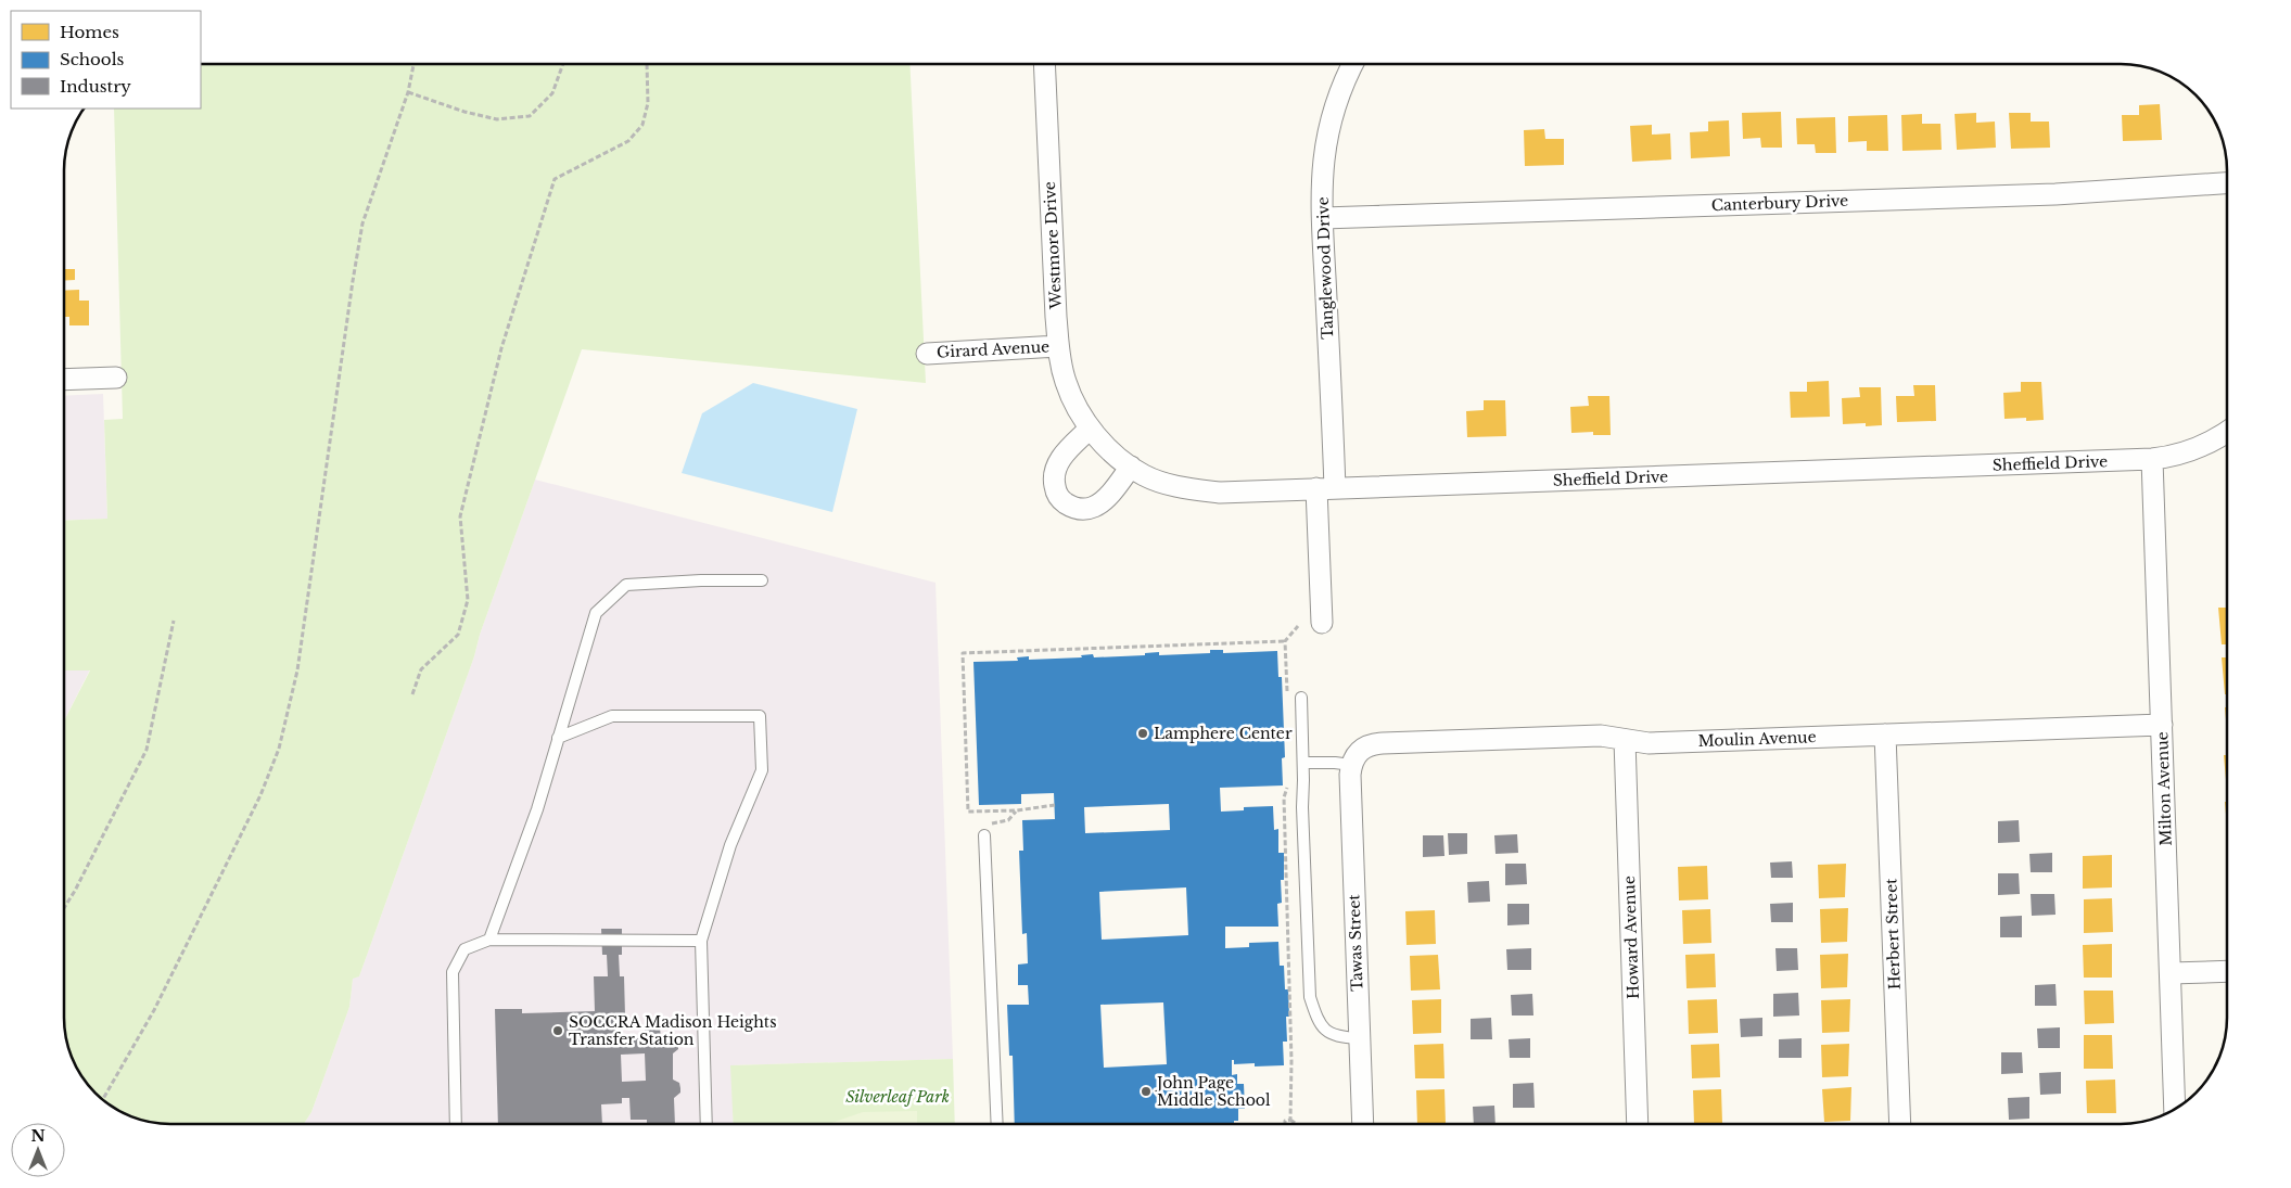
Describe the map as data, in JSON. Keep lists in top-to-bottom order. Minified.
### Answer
{"streets":{"street":["Canterbury Drive","Westmore Drive","Tanglewood Drive","Girard Avenue","Sheffield Drive","Moulin Avenue","Milton Avenue","Herbert Street","Howard Avenue","Tawas Street"]},"crossings":[["Canterbury Drive","Tanglewood Drive"],["Westmore Drive","Girard Avenue"],["Westmore Drive","Sheffield Drive"],["Tanglewood Drive","Sheffield Drive"],["Sheffield Drive","Milton Avenue"],["Moulin Avenue","Milton Avenue"],["Moulin Avenue","Herbert Street"],["Moulin Avenue","Howard Avenue"],["Moulin Avenue","Tawas Street"]],"parks":["Silverleaf Park"],"places":["Lamphere Center","SOCCRA Madison Heights Transfer Station","John Page Middle School"],"legend":["Homes","Schools","Industry"],"north":"top"}
